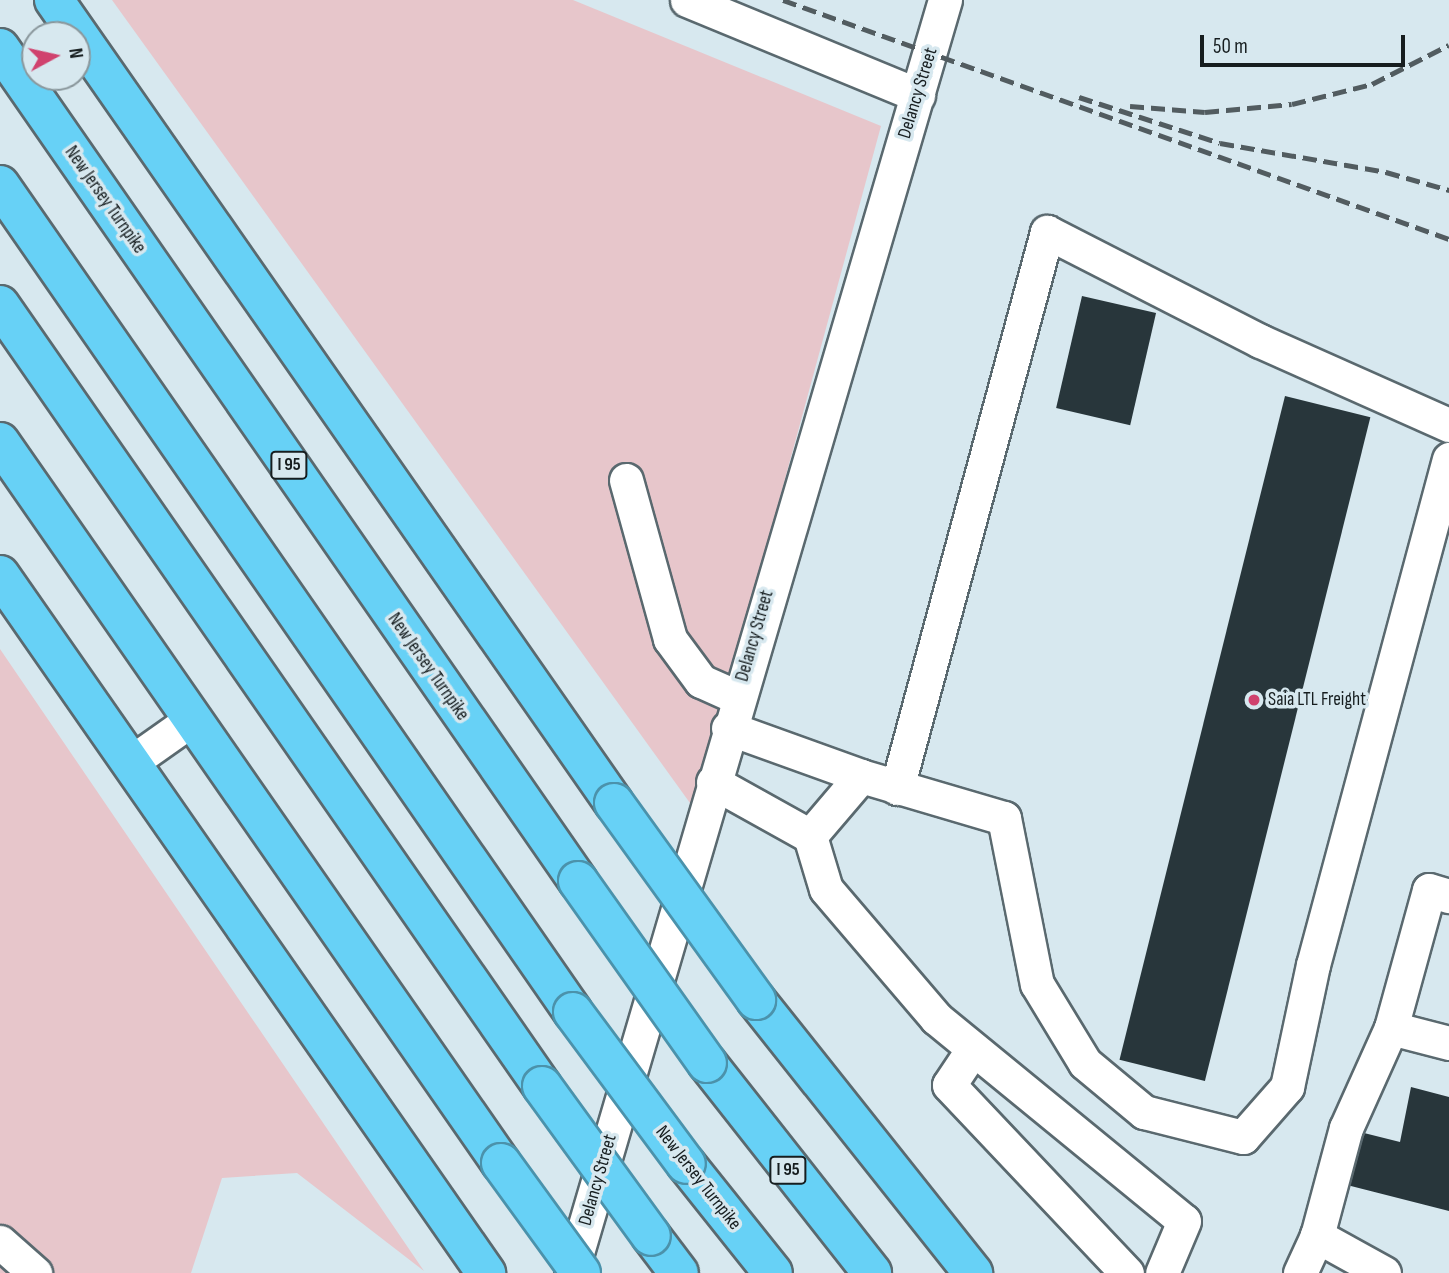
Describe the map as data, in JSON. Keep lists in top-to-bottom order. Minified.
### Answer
{"streets":{"highway":["New Jersey Turnpike","I 95"],"street":["Delancy Street"]},"places":["Saia LTL Freight"],"scale_bar":"50 m","north":"right"}
